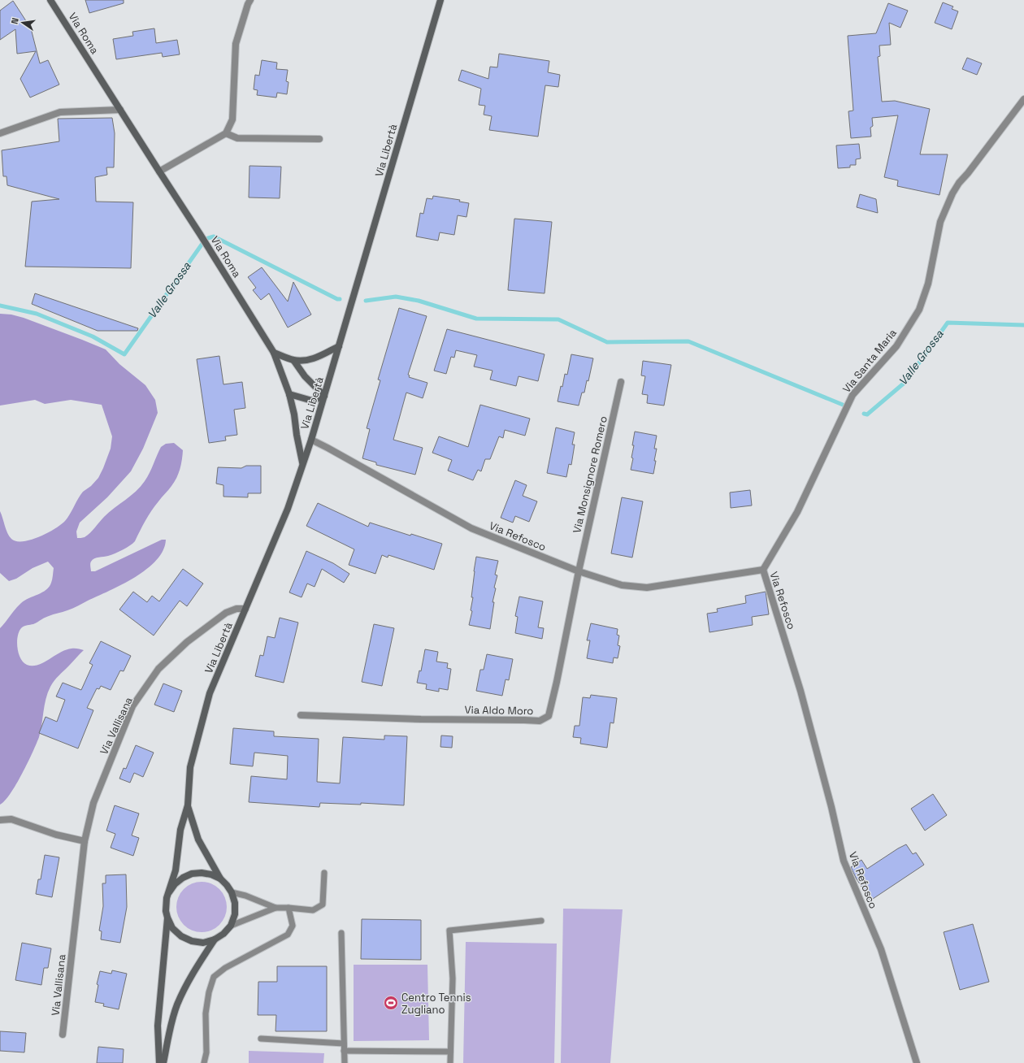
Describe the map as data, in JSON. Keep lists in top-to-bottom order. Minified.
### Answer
{"streets":{"main road":["Via Roma","Via Libertà"],"street":["Via Santa Maria","Via Monsignore Romero","Via Refosco","Via Aldo Moro","Via Vallisana"]},"crossings":[["Via Roma","Via Libertà"],["Via Libertà","Via Refosco"],["Via Libertà","Via Vallisana"],["Via Santa Maria","Via Refosco"],["Via Monsignore Romero","Via Refosco"],["Via Monsignore Romero","Via Aldo Moro"],["Via Refosco","Via Aldo Moro"]],"water":["Valle Grossa"],"places":{"sports":["Centro Tennis Zugliano"]},"north":"left"}
